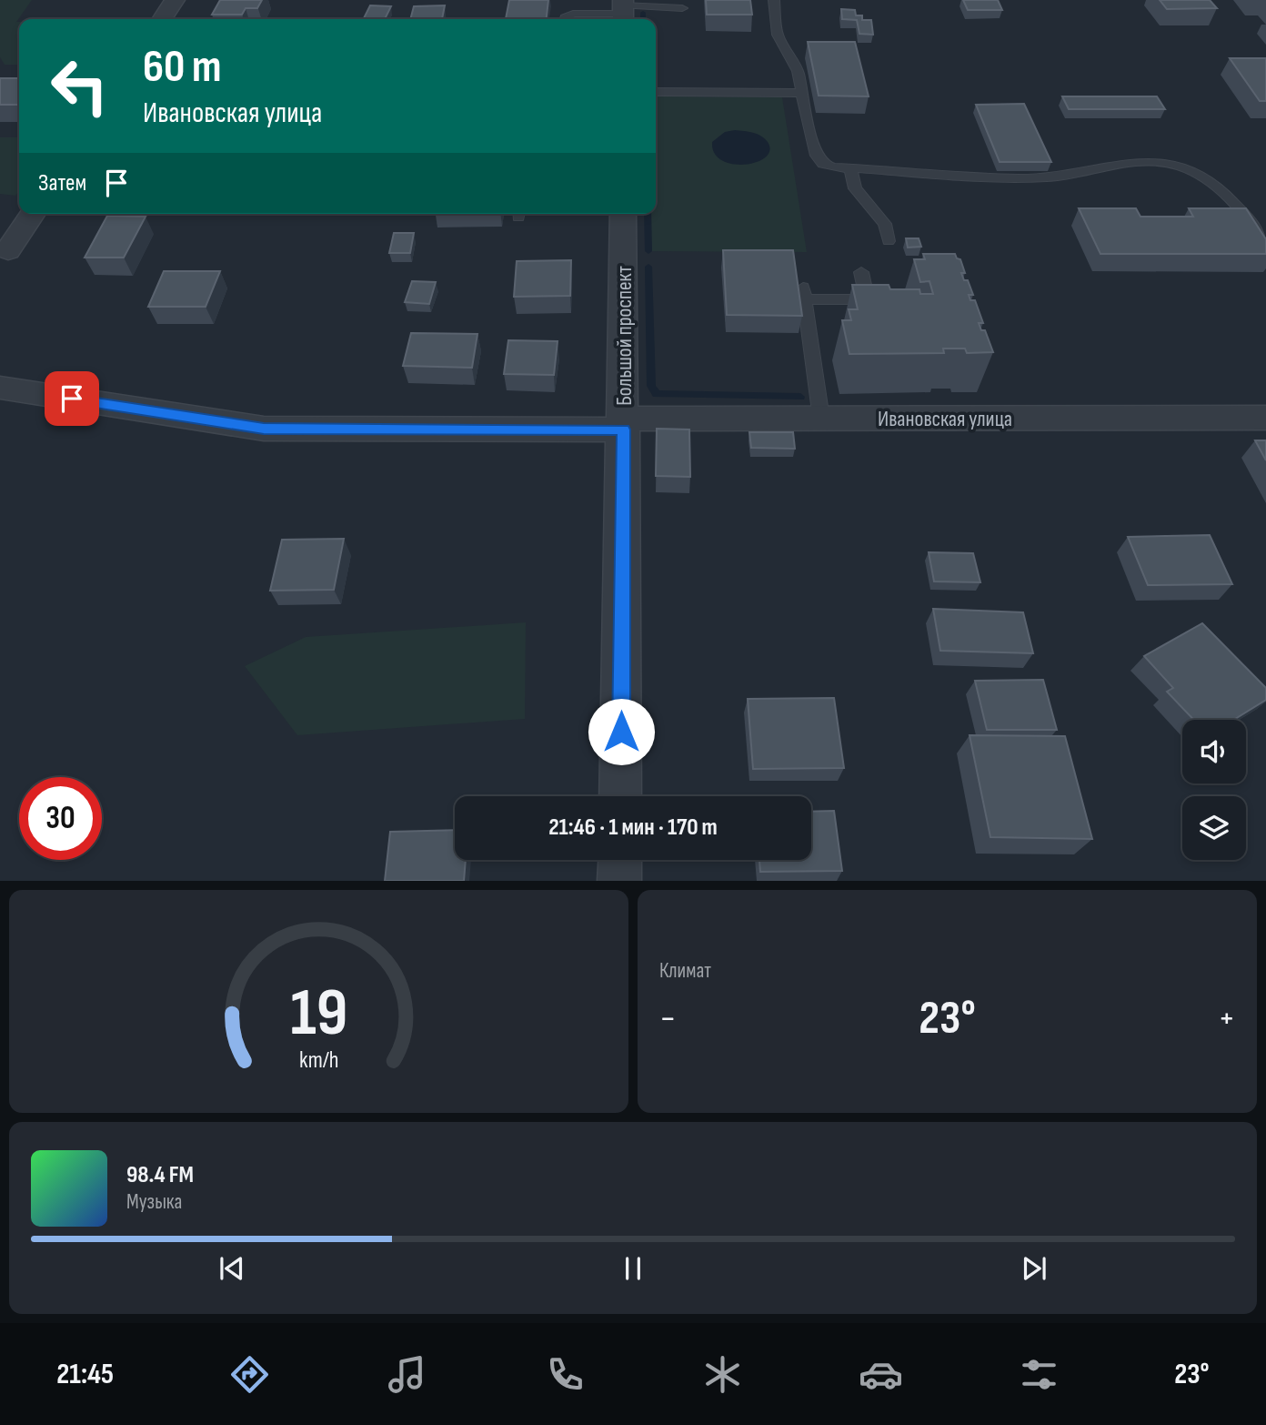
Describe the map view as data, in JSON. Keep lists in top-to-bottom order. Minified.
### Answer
{"streets":{"street":["Большой проспект","Ивановская улица"]},"crossings":[["Большой проспект","Ивановская улица"]],"page":{"turn":["60 m","Ивановская улица"],"then":"Затем","limit":"30","trip":"21:46 · 1 мин · 170 m","tile":"Климат","heat":["−","23°","+"],"song":["98.4 FM","Музыка"],"tabs":["21:45","23°"],"gauge":["19","km/h"]}}
